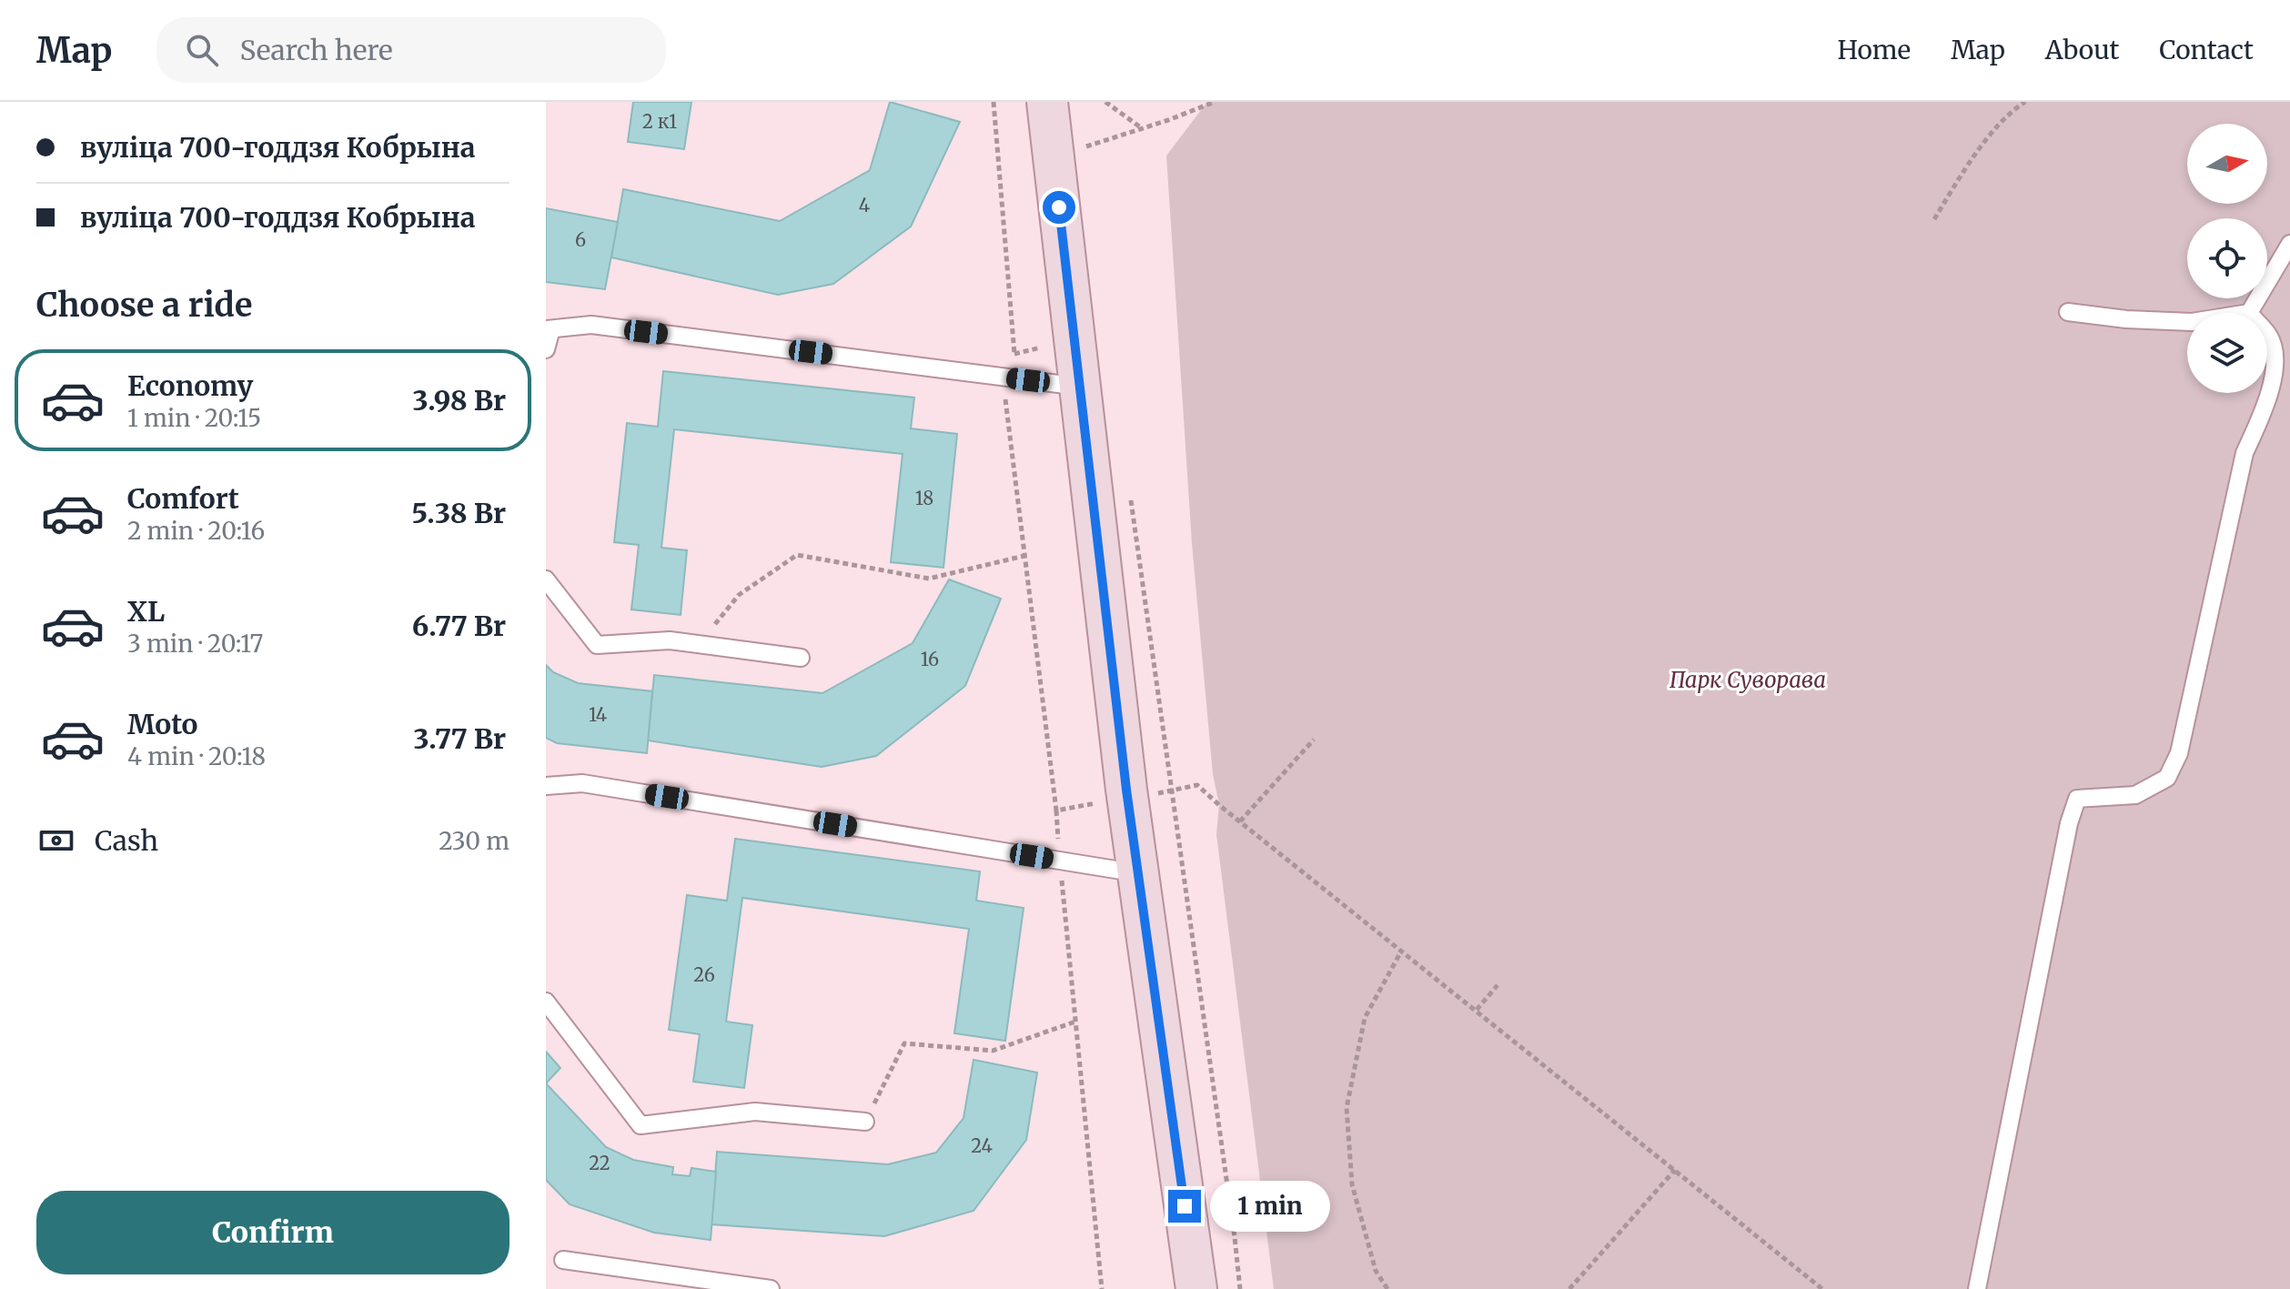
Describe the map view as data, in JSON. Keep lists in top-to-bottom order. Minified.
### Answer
{"parks":["Парк Суворава"],"house_numbers":["2 к1","4","6","18","16","14","26","24","22"],"north":"right","page":{"header":"Map","search":"Search here","nav":["Home","Map","About","Contact"],"banner":["вуліца 700-годдзя Кобрына","вуліца 700-годдзя Кобрына"],"heading":"Choose a ride","list":[{"name":"Economy","note":"1 min · 20:15","value":"3.98 Br"},{"name":"Comfort","note":"2 min · 20:16","value":"5.38 Br"},{"name":"XL","note":"3 min · 20:17","value":"6.77 Br"},{"name":"Moto","note":"4 min · 20:18","value":"3.77 Br"}],"pay":["Cash","230 m"],"buttons":"Confirm","bubble":"1 min"}}
